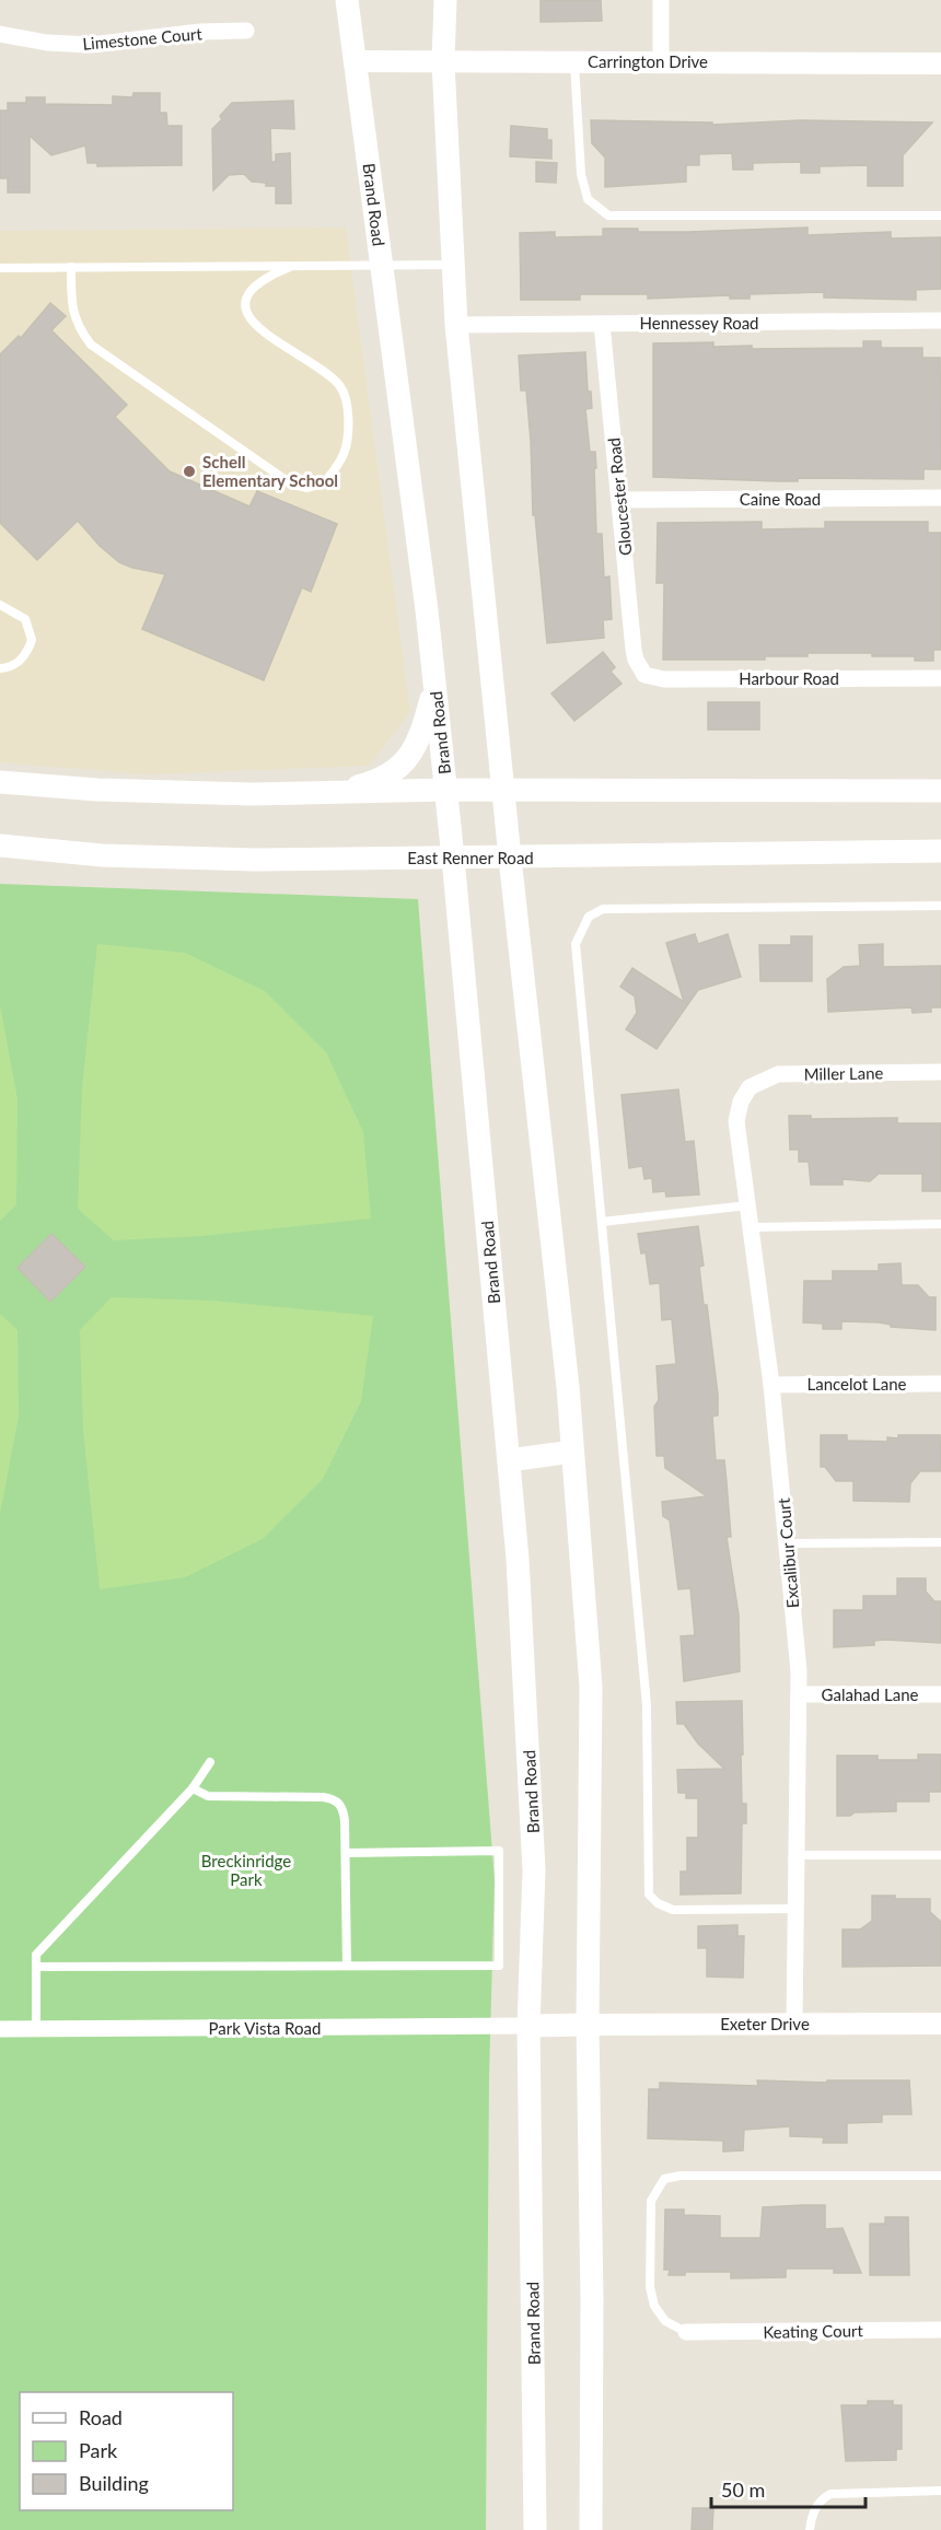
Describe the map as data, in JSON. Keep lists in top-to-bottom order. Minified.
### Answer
{"streets":{"main road":["Brand Road","East Renner Road"],"street":["Limestone Court","Carrington Drive","Hennessey Road","Gloucester Road","Caine Road","Harbour Road","Miller Lane","Lancelot Lane","Excalibur Court","Galahad Lane","Exeter Drive","Park Vista Road","Keating Court"]},"crossings":[["Carrington Drive","Brand Road"],["Brand Road","East Renner Road"],["Brand Road","Park Vista Road"],["Hennessey Road","Gloucester Road"],["Gloucester Road","Caine Road"],["Gloucester Road","Harbour Road"],["Miller Lane","Excalibur Court"],["Lancelot Lane","Excalibur Court"],["Excalibur Court","Galahad Lane"],["Excalibur Court","Exeter Drive"]],"parks":["Breckinridge Park"],"places":["Schell Elementary School"],"legend":["Road","Park","Building"],"scale_bar":"50 m"}
